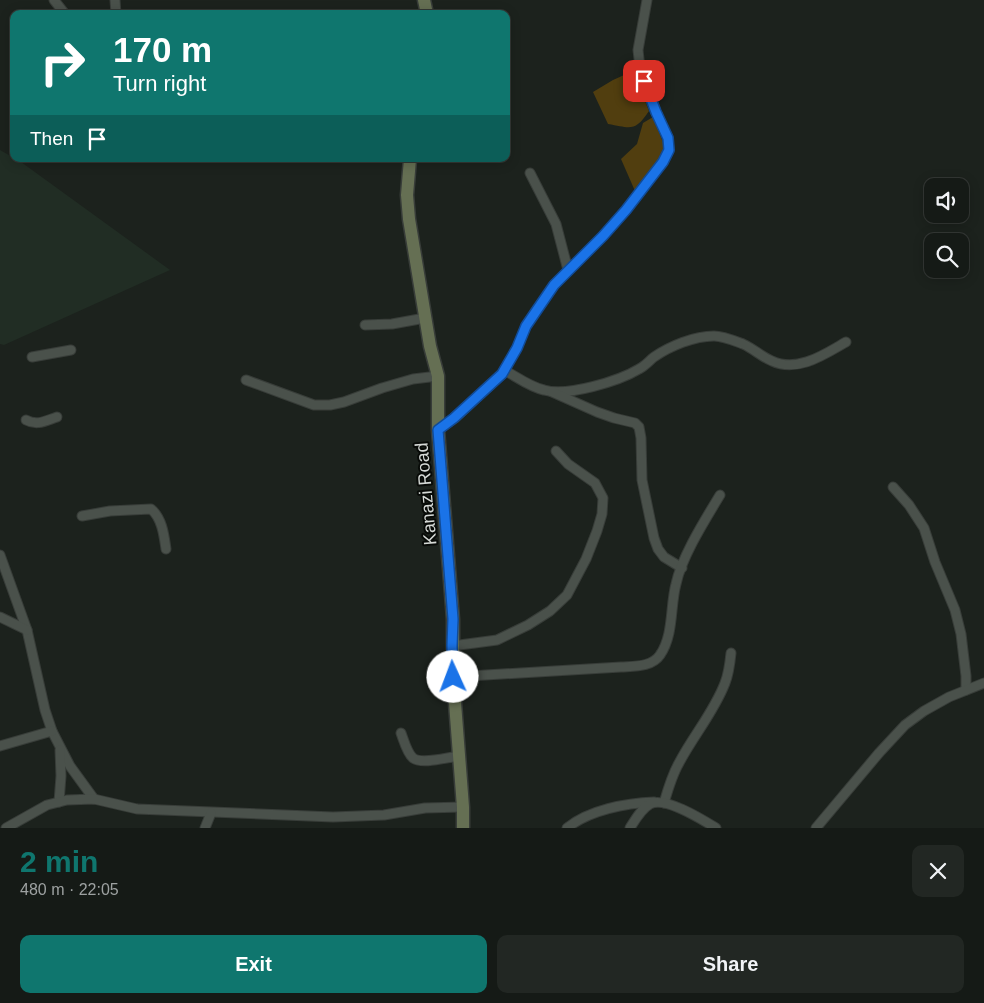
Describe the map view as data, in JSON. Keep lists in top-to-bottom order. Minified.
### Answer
{"streets":{"main road":["Kanazi Road"]},"page":{"turn":["170 m","Turn right"],"then":"Then","heading":["2 min","480 m · 22:05"],"buttons":["Exit","Share"]}}
